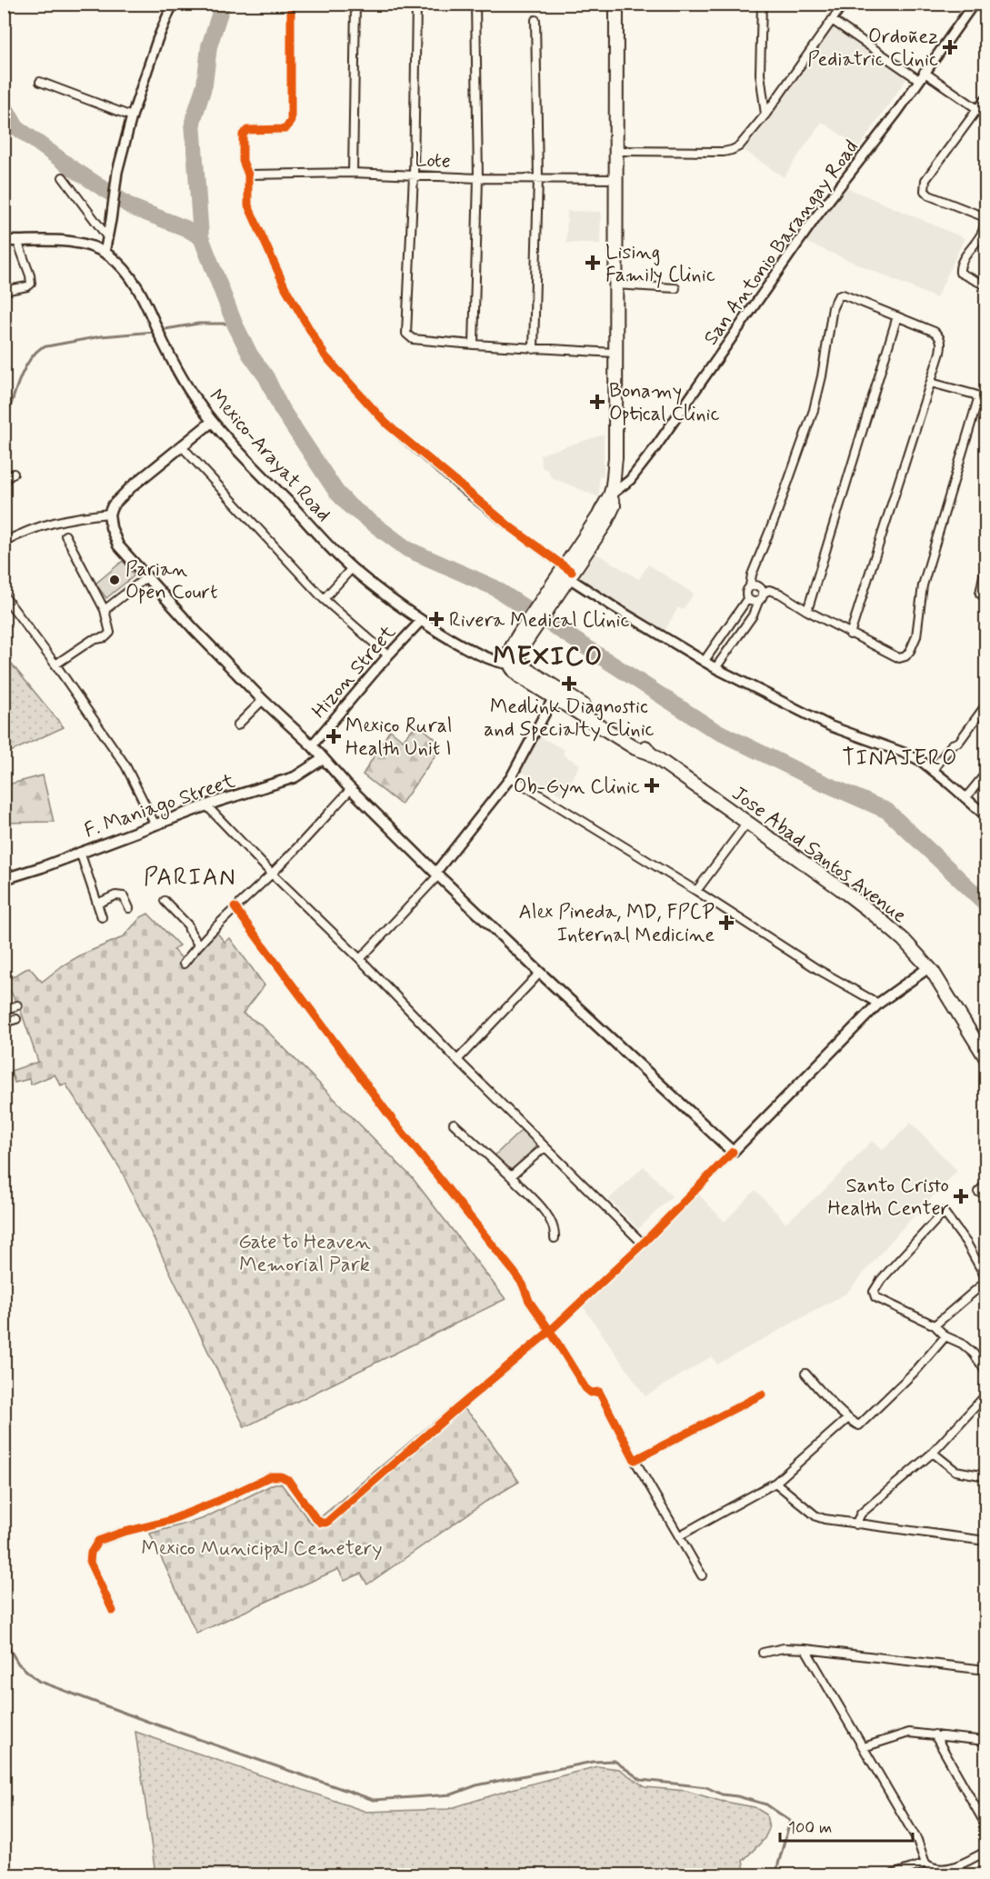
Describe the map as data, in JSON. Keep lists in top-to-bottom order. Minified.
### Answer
{"streets":{"highway":["Jose Abad Santos Avenue"],"main road":["Mexico-Arayat Road","F. Maniago Street"],"street":["Lote","San Antonio Barangay Road","Hizon Street"]},"crossings":[["Mexico-Arayat Road","Hizon Street"],["Mexico-Arayat Road","Jose Abad Santos Avenue"]],"districts":["MEXICO","TINAJERO","PARIAN"],"parks":["Gate to Heaven Memorial Park","Mexico Municipal Cemetery"],"places":{"health":["Ordoñez Pediatric Clinic","Lising Family Clinic","Bonamy Optical Clinic","Rivera Medical Clinic","Medlink Diagnostic and Specialty Clinic","Mexico Rural Health Unit I","Ob-Gyn Clinic","Alex Pineda, MD, FPCP Internal Medicine","Santo Cristo Health Center"],"other":["Parian Open Court"]},"scale_bar":"100 m"}
